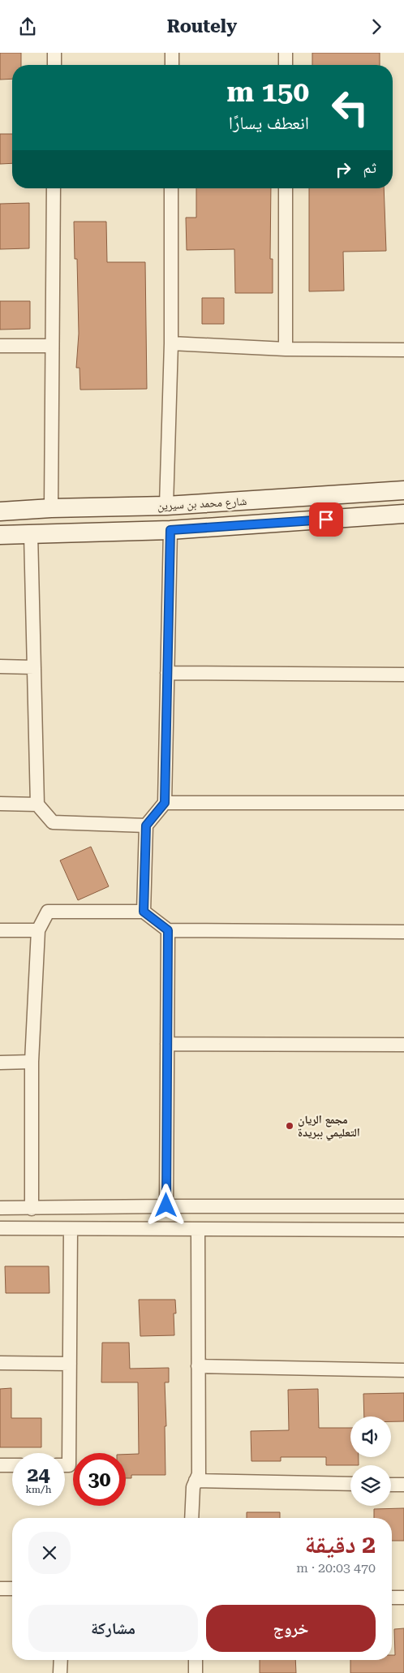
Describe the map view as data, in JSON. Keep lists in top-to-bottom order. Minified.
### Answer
{"streets":{"street":["شارع محمد بن سيرين"]},"places":["مجمع الريان التعليمي ببريدة"],"page":{"header":"Routely","turn":["150 m","انعطف يسارًا"],"then":"ثم","speed":"24 km/h","limit":"30","heading":["2 دقيقة","470 m · 20:03"],"buttons":["خروج","مشاركة"]}}
